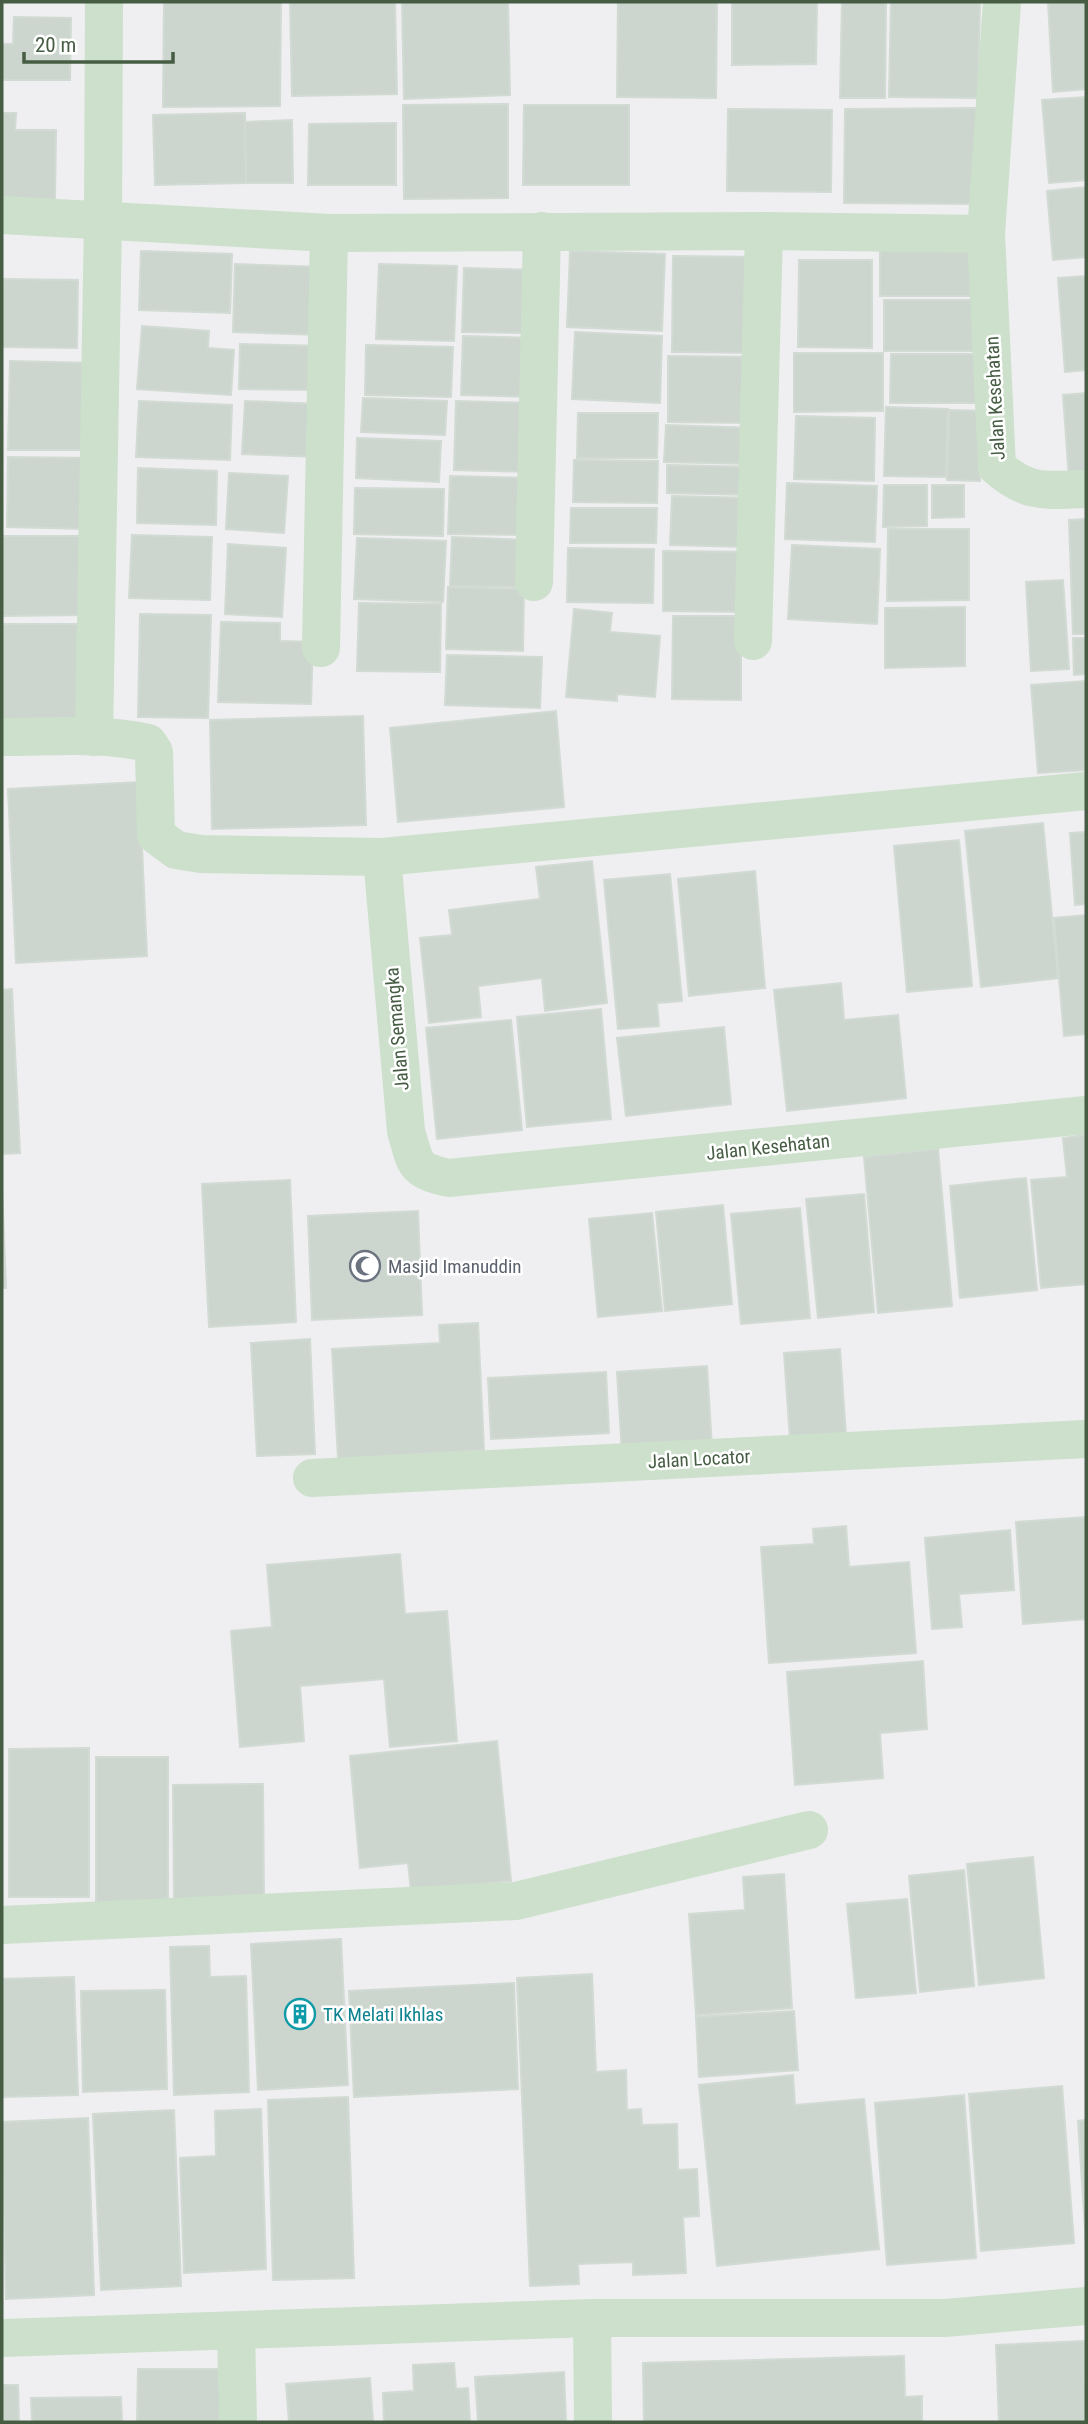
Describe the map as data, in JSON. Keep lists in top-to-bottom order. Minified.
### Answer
{"streets":{"street":["Jalan Kesehatan","Jalan Semangka","Jalan Locator"]},"crossings":[["Jalan Kesehatan","Jalan Semangka"]],"places":{"mosque":["Masjid Imanuddin"],"building":["TK Melati Ikhlas"]},"scale_bar":"20 m"}
